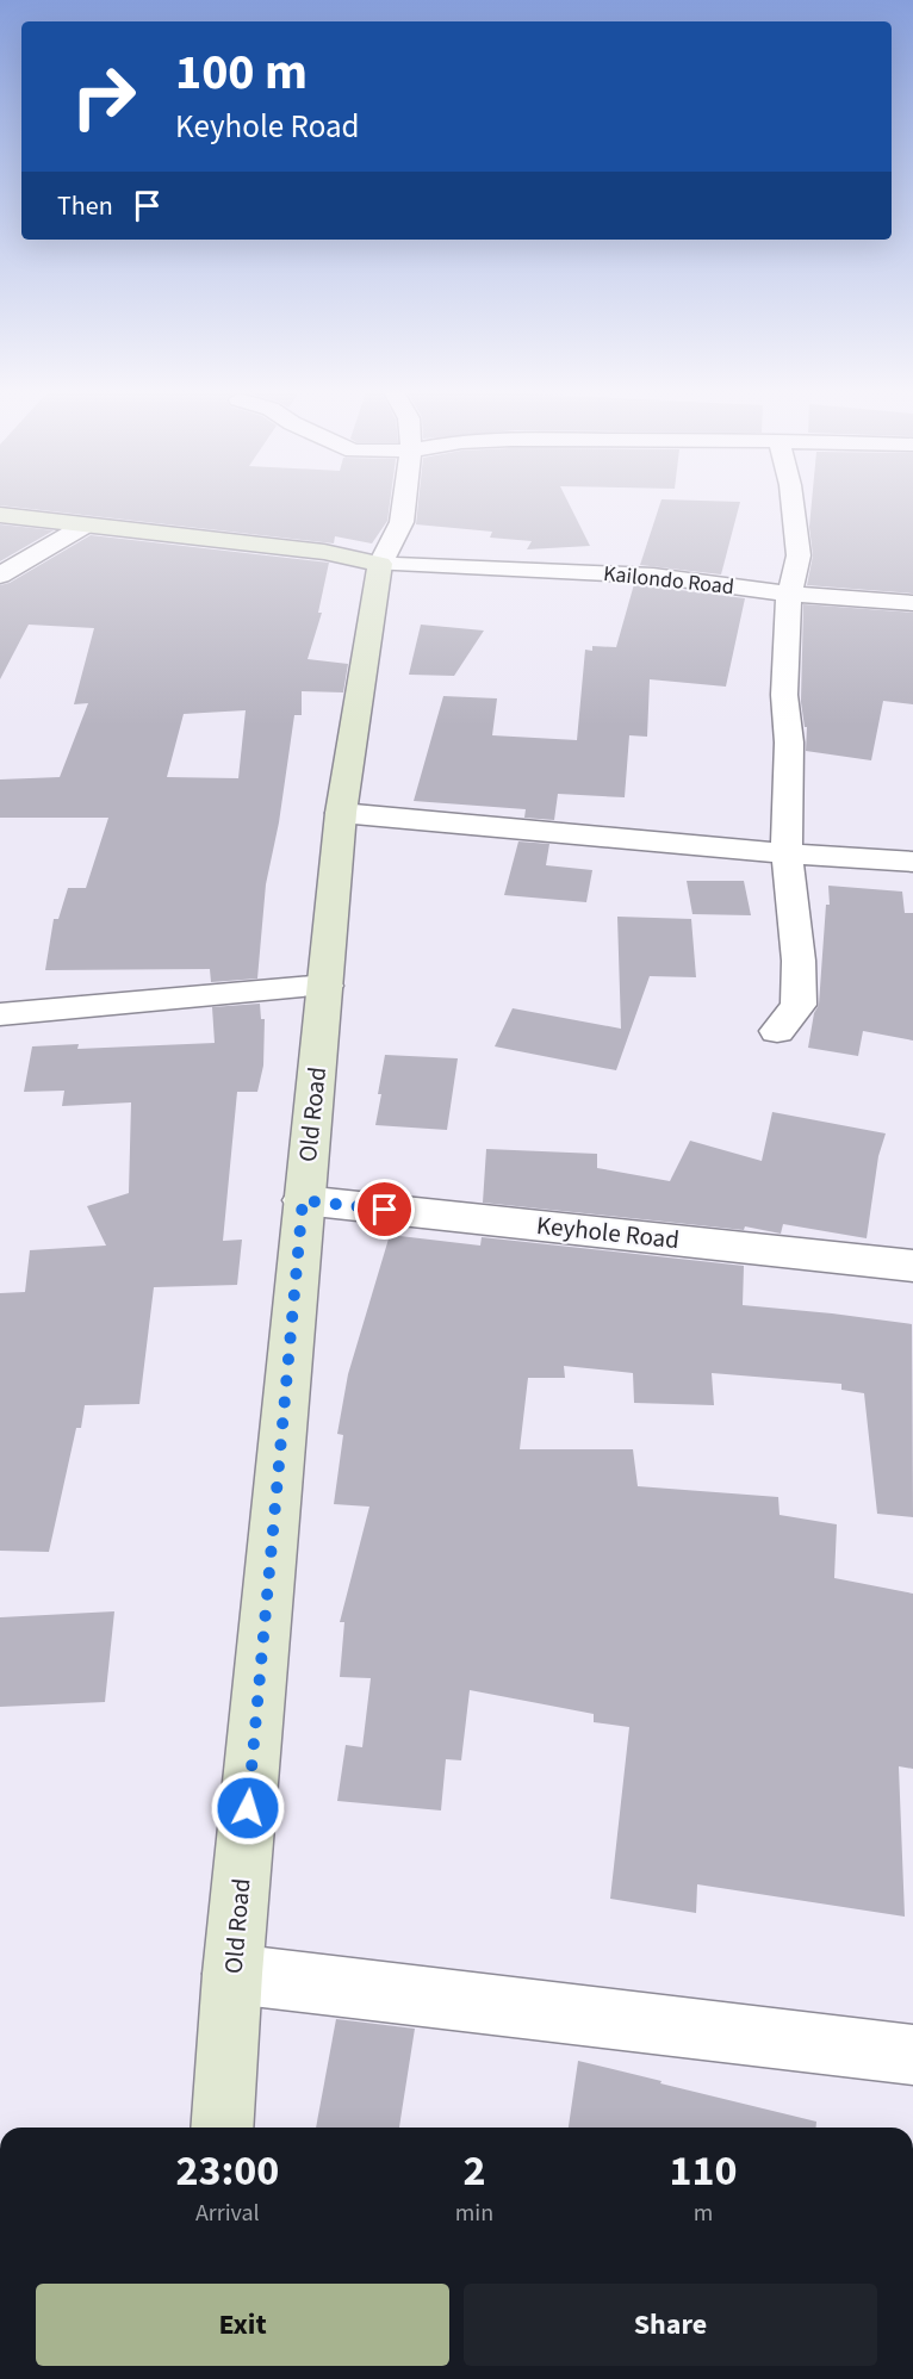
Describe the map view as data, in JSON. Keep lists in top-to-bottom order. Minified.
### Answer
{"streets":{"street":["Kailondo Road","Old Road","Keyhole Road"]},"crossings":[["Kailondo Road","Old Road"],["Old Road","Keyhole Road"]],"page":{"turn":["100 m","Keyhole Road"],"then":"Then","eta":["23:00","Arrival","2","min","110","m"],"buttons":["Exit","Share"]}}
